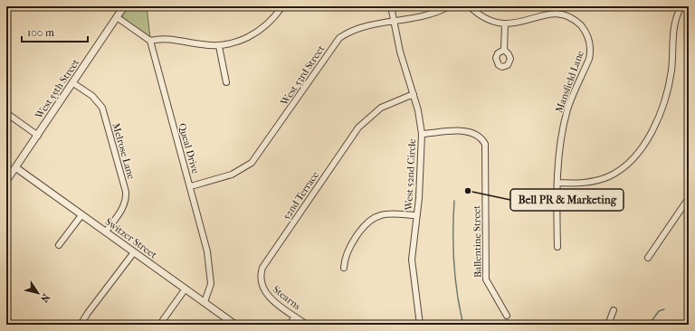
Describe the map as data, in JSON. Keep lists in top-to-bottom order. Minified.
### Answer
{"streets":{"street":["West 53rd Street","Mansfield Lane","West 55th Street","Queal Drive","Melrose Lane","West 52nd Circle","52nd Terrace","Switzer Street","Ballentine Street","Stearns"]},"crossings":[["West 53rd Street","Queal Drive"],["West 53rd Street","West 52nd Circle"],["West 55th Street","Melrose Lane"],["West 55th Street","Switzer Street"],["Queal Drive","Switzer Street"],["Melrose Lane","Switzer Street"],["West 52nd Circle","52nd Terrace"],["West 52nd Circle","Ballentine Street"],["52nd Terrace","Stearns"]],"places":["Bell PR & Marketing"],"scale_bar":"100 m","north":"bottom right"}
